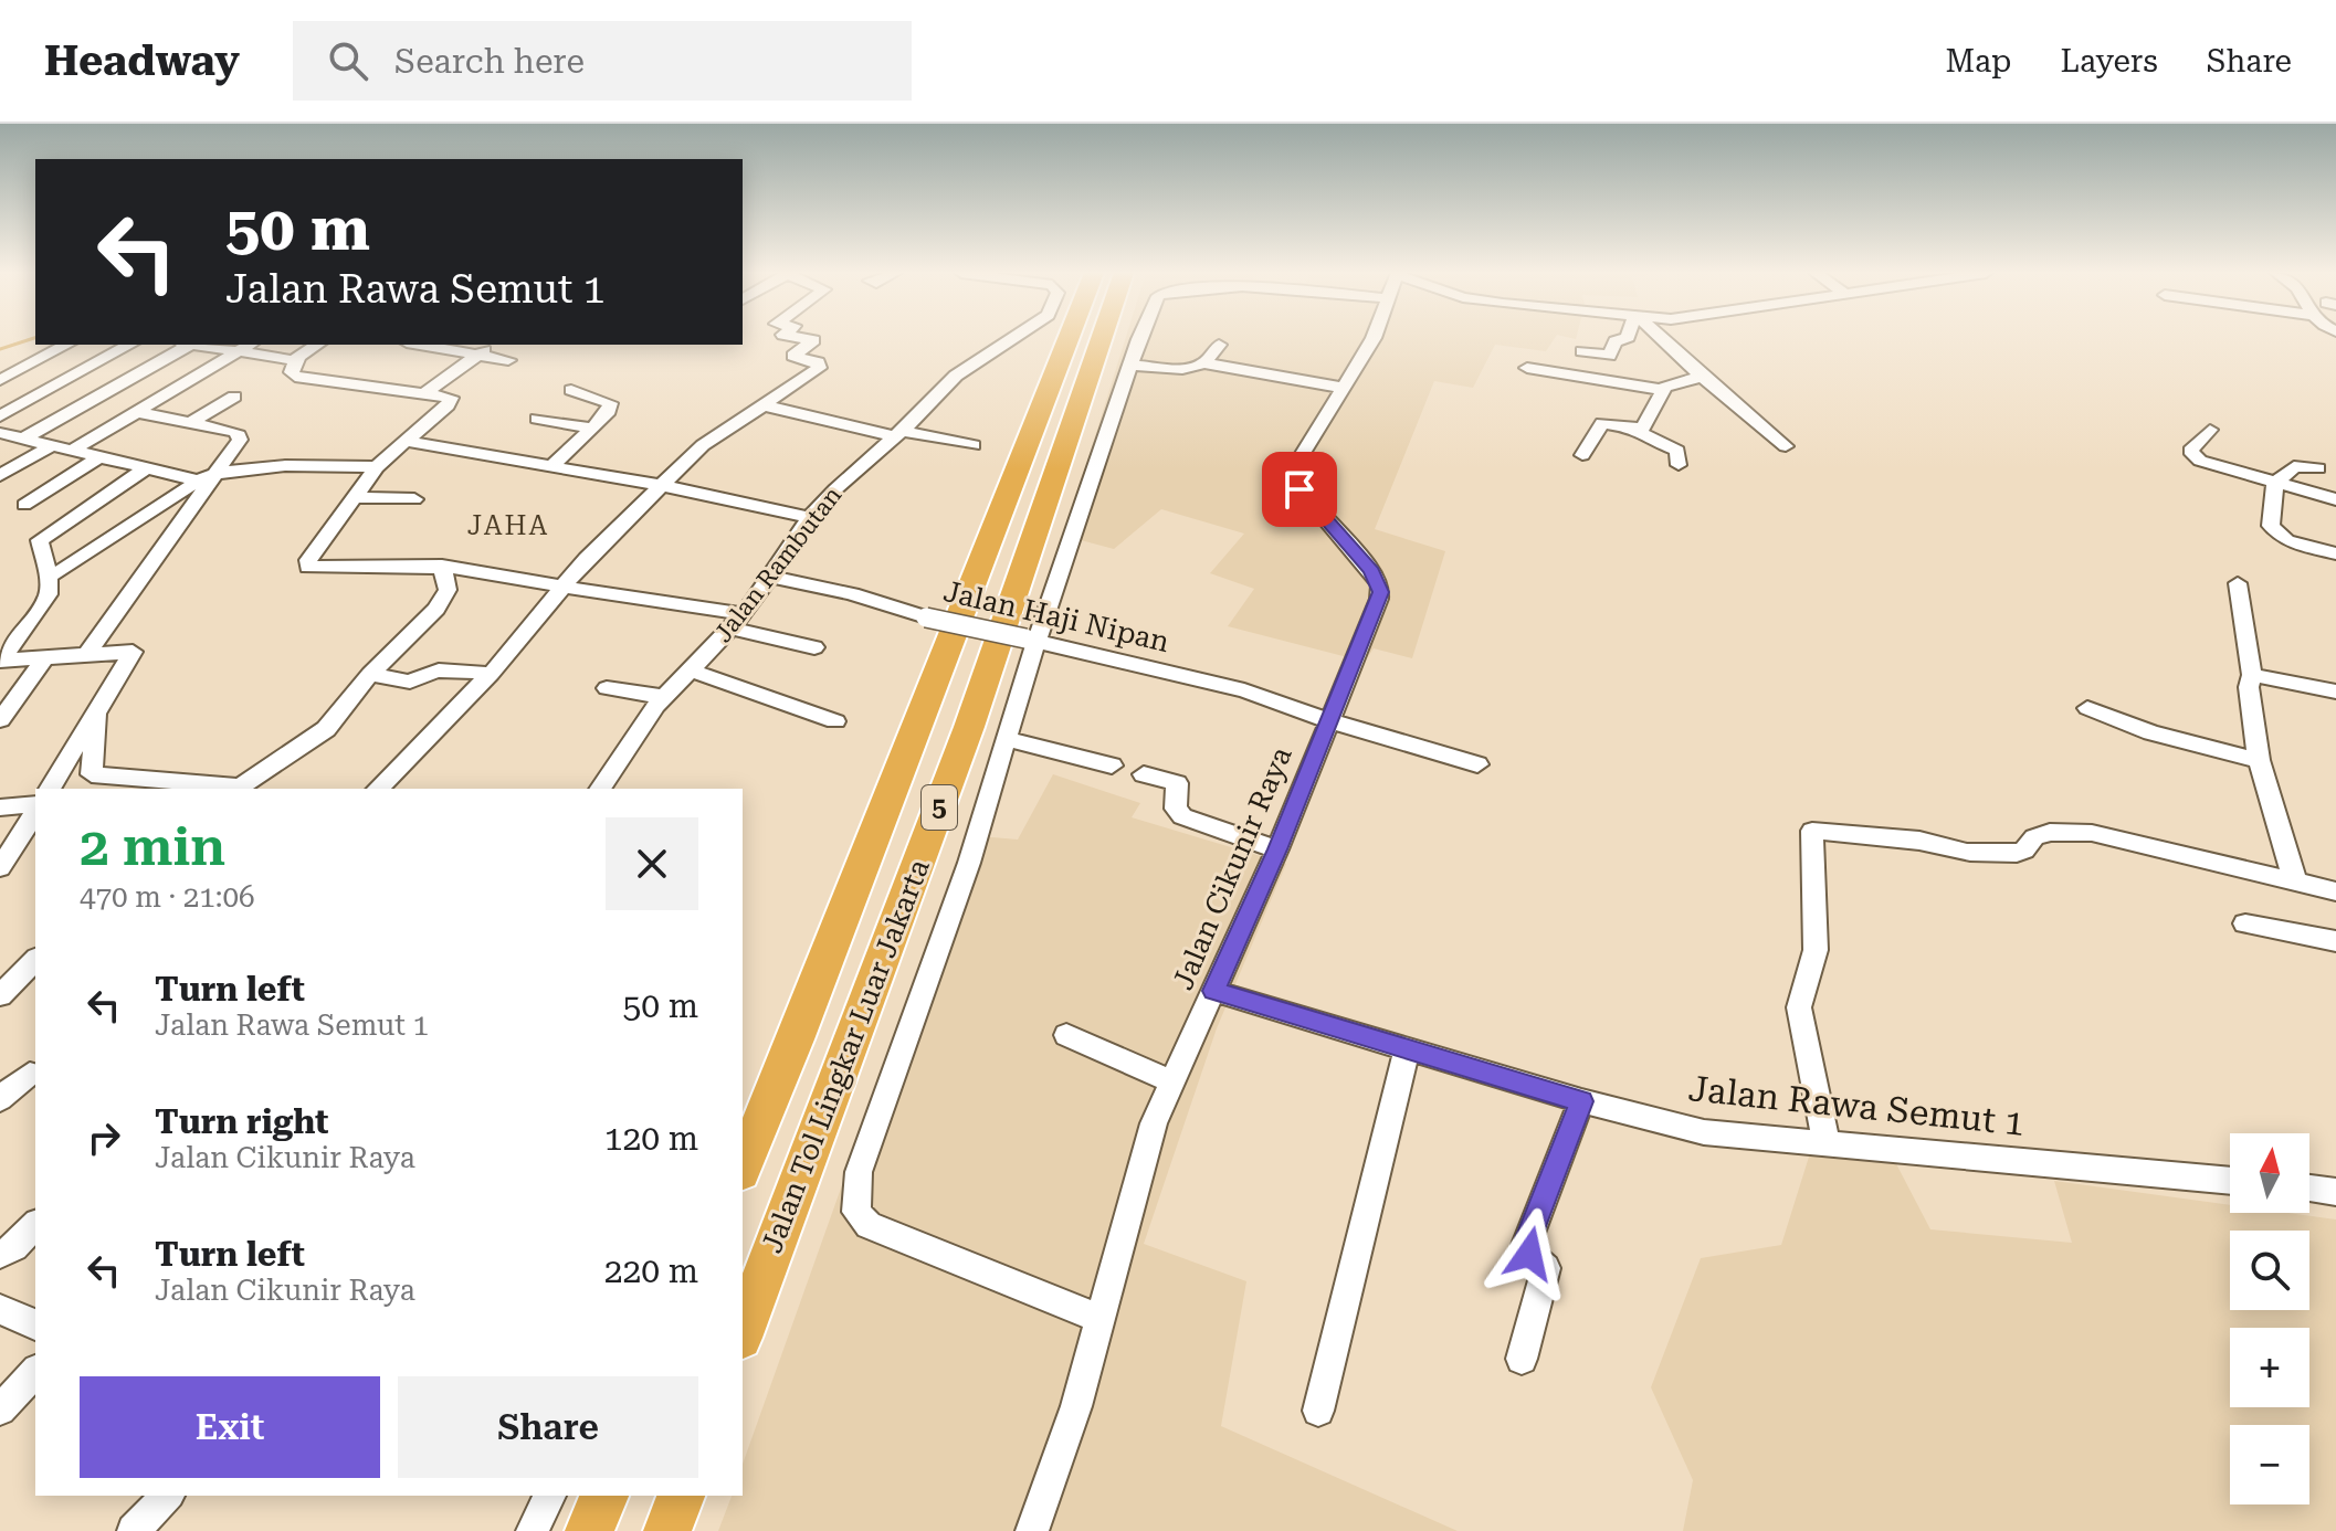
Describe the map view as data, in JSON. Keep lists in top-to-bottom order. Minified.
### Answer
{"streets":{"highway":["5","Jalan Tol Lingkar Luar Jakarta"],"street":["Jalan Rambutan","Jalan Haji Nipan","Jalan Cikunir Raya","Jalan Rawa Semut 1"]},"crossings":[["Jalan Rambutan","Jalan Haji Nipan"],["Jalan Haji Nipan","Jalan Cikunir Raya"],["Jalan Cikunir Raya","Jalan Rawa Semut 1"]],"districts":["JAHA"],"north":"top","page":{"header":"Headway","search":"Search here","nav":["Map","Layers","Share"],"turn":["50 m","Jalan Rawa Semut 1"],"heading":["2 min","470 m · 21:06"],"list":[{"name":"Turn left","note":"Jalan Rawa Semut 1","value":"50 m"},{"name":"Turn right","note":"Jalan Cikunir Raya","value":"120 m"},{"name":"Turn left","note":"Jalan Cikunir Raya","value":"220 m"}],"map_buttons":["+","−"],"buttons":["Exit","Share"]}}
